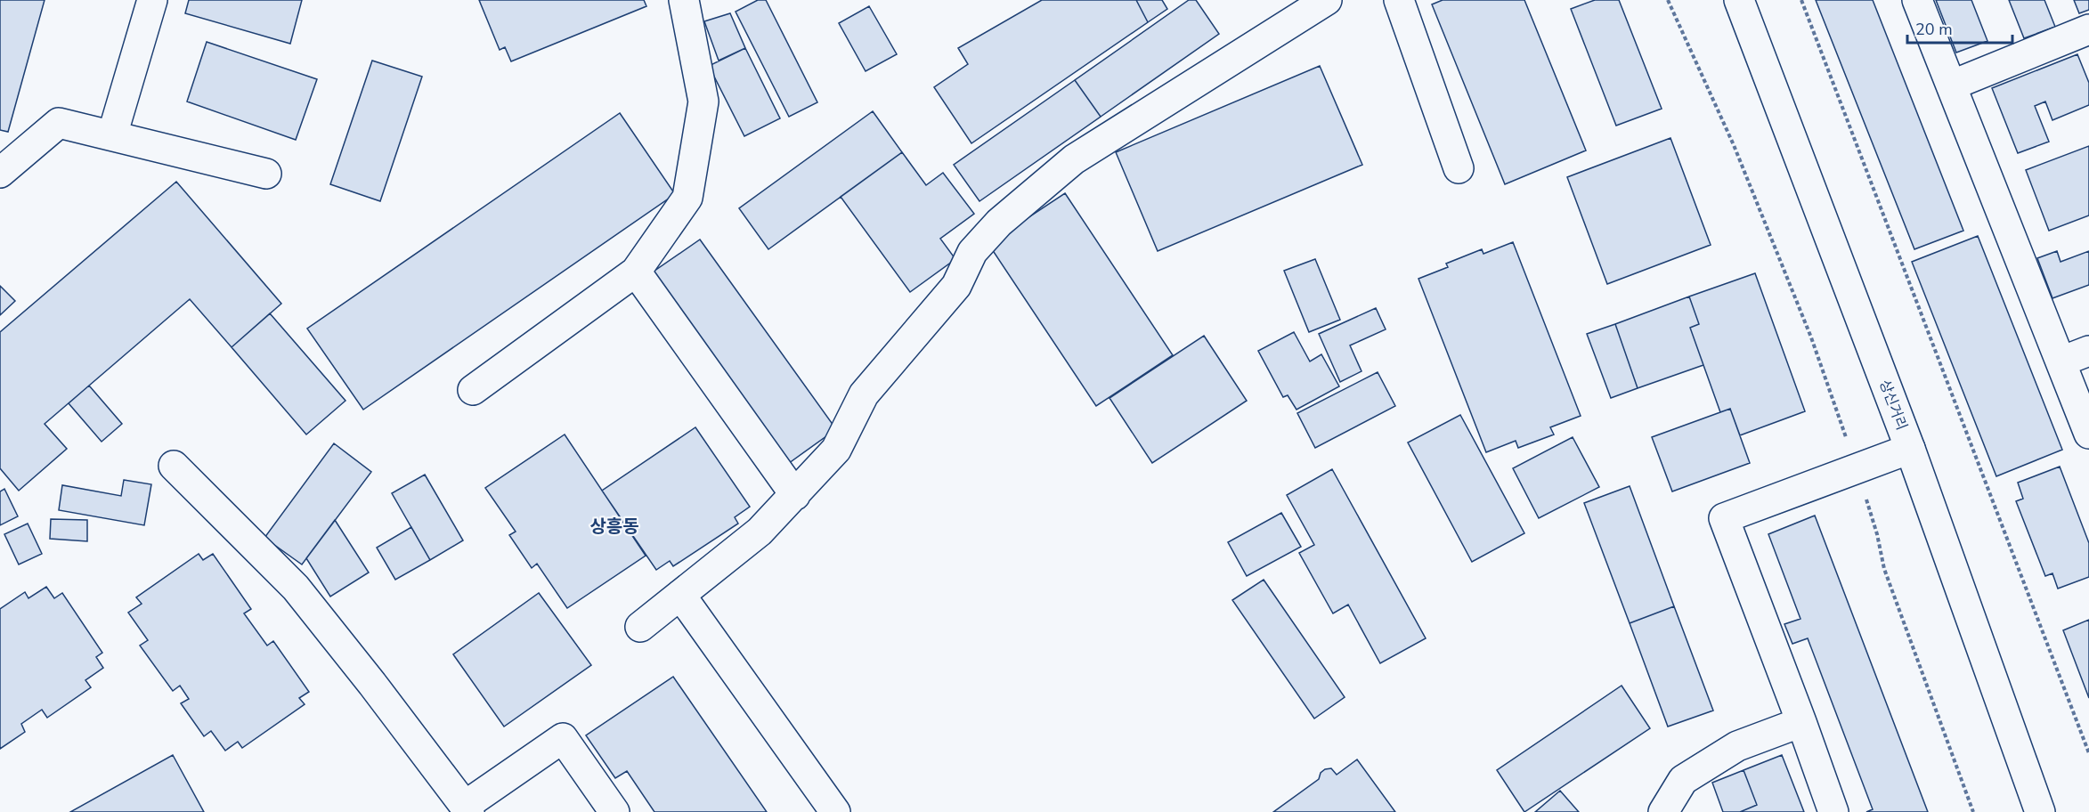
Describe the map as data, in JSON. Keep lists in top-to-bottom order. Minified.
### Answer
{"streets":{"street":["상신거리"]},"districts":["상흥동"],"scale_bar":"20 m"}
